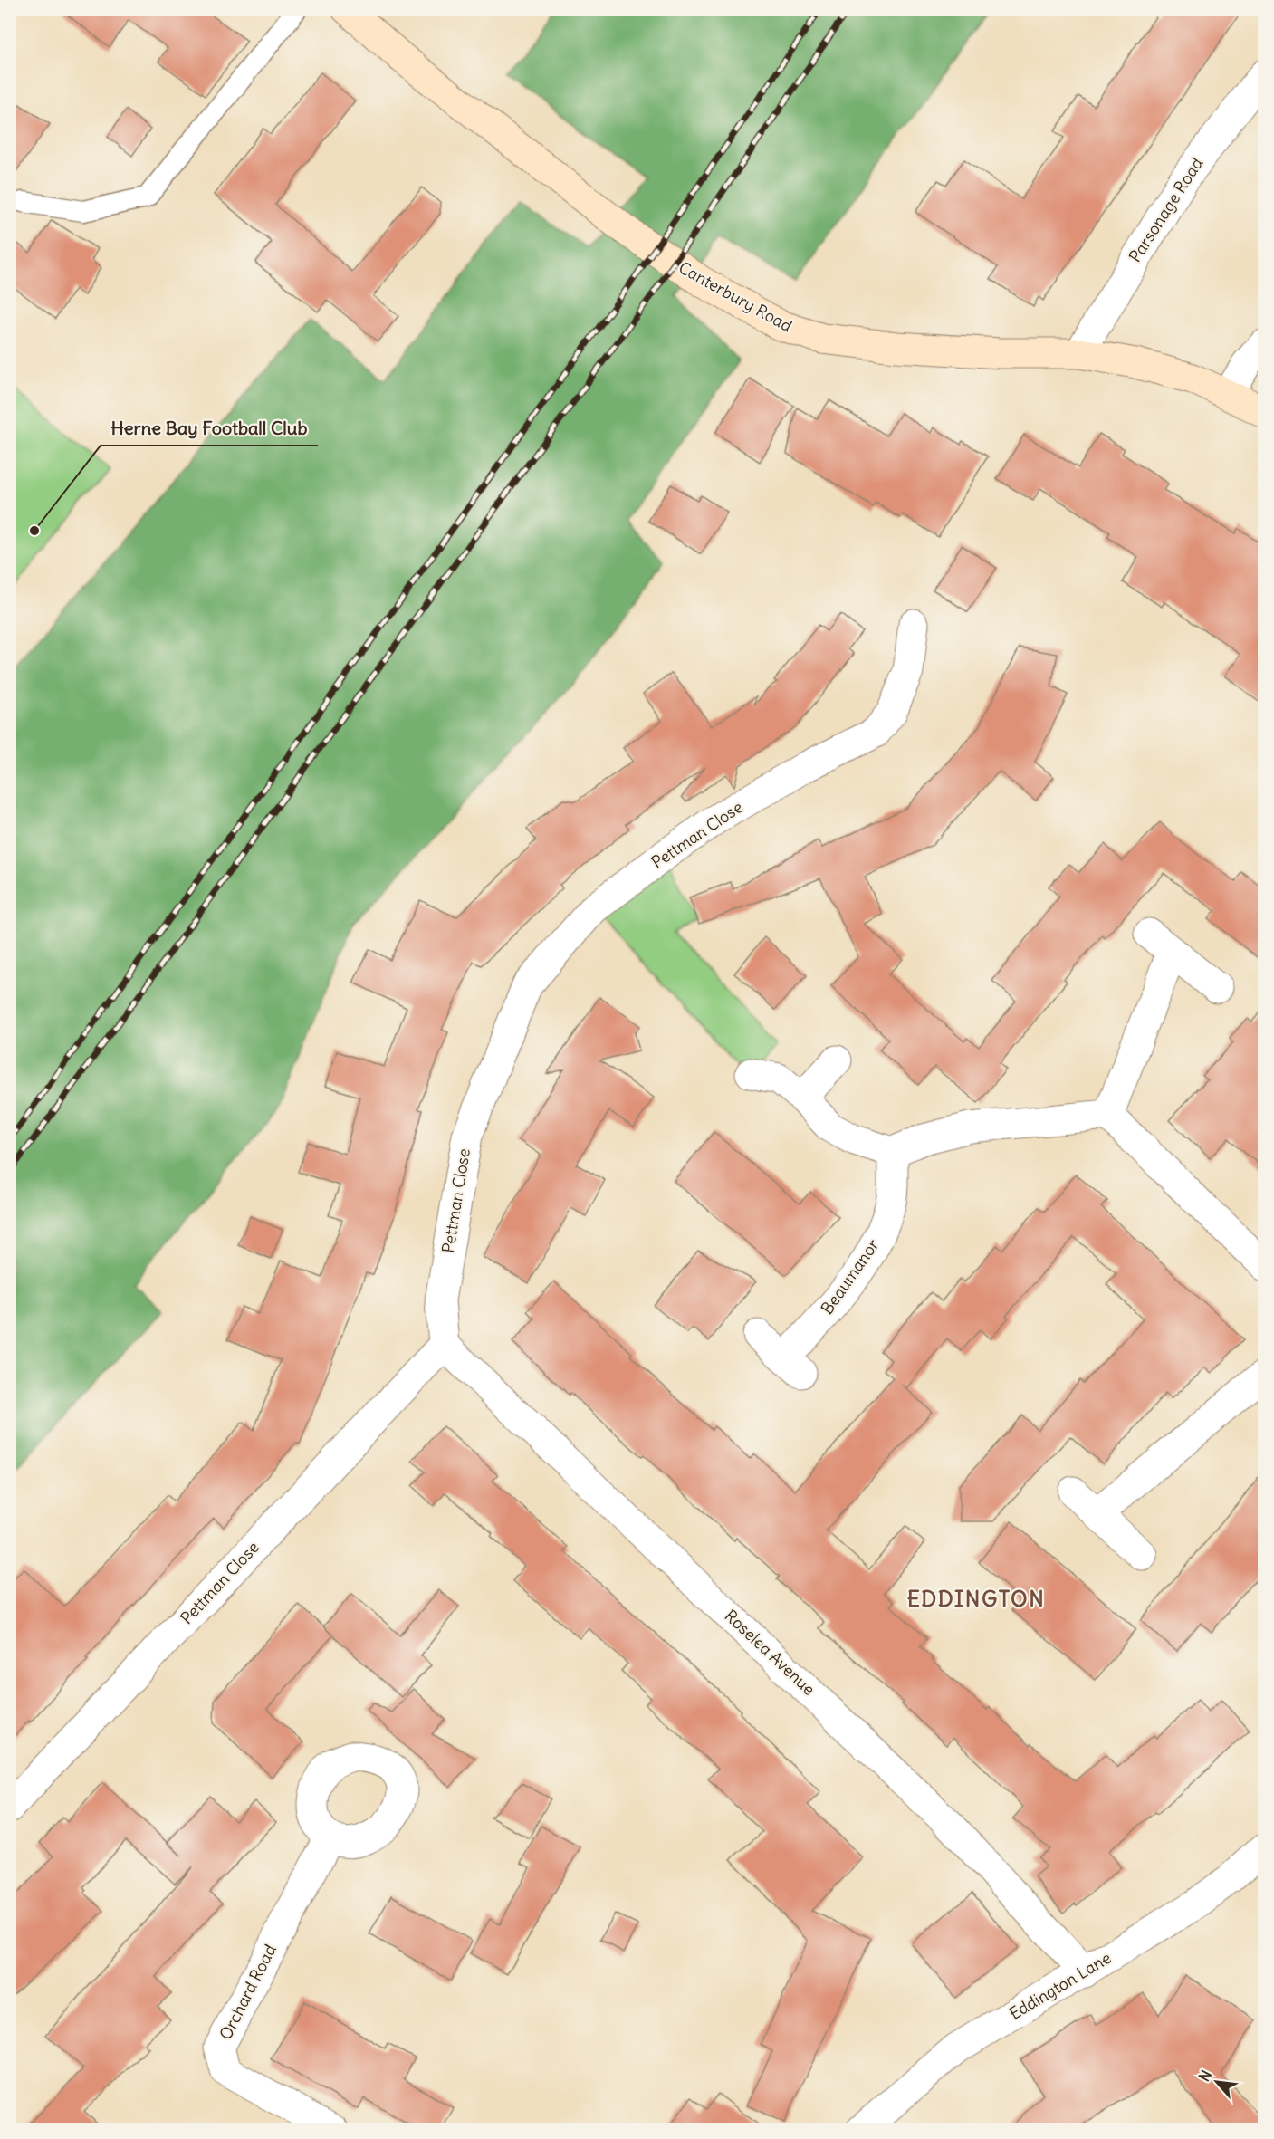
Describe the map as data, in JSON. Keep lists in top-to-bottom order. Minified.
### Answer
{"streets":{"main road":["Canterbury Road"],"street":["Parsonage Road","Pettman Close","Beaumanor","Roselea Avenue","Eddington Lane","Orchard Road"]},"crossings":[["Parsonage Road","Canterbury Road"],["Pettman Close","Roselea Avenue"],["Roselea Avenue","Eddington Lane"]],"districts":["EDDINGTON"],"places":["Herne Bay Football Club"],"north":"top left"}
